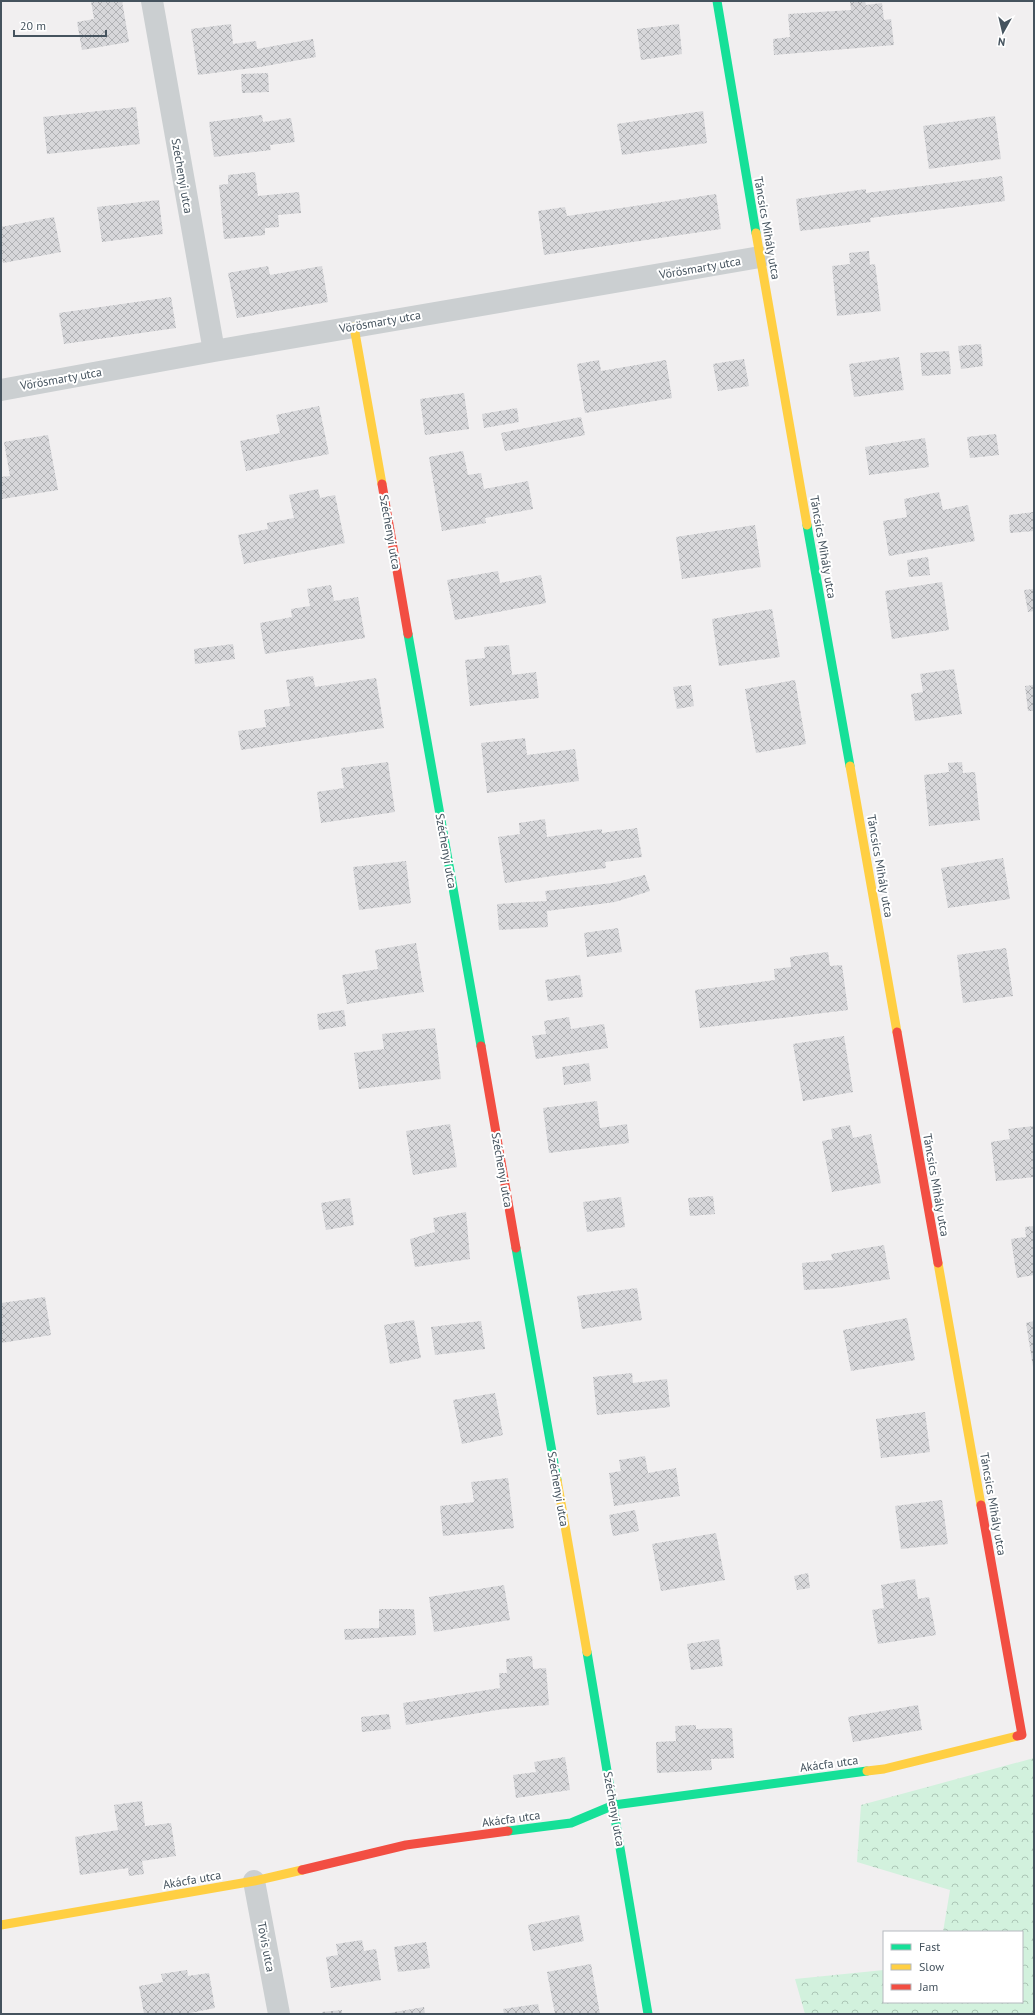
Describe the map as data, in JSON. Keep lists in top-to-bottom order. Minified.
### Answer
{"streets":{"street":["Széchenyi utca","Táncsics Mihály utca","Vörösmarty utca","Akácfa utca","Tövis utca"]},"crossings":[["Széchenyi utca","Vörösmarty utca"],["Széchenyi utca","Akácfa utca"],["Táncsics Mihály utca","Vörösmarty utca"],["Táncsics Mihály utca","Akácfa utca"],["Akácfa utca","Tövis utca"]],"legend":["Fast","Slow","Jam"],"scale_bar":"20 m","north":"bottom"}
